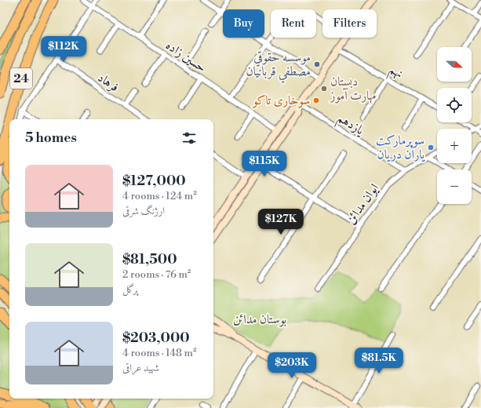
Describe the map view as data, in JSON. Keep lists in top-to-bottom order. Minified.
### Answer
{"streets":{"highway":["24"],"street":["حسین زاده","نهم","فرهاد","یازدهم","ایوان مدائن"]},"crossings":[["یازدهم","ایوان مدائن"]],"parks":["بوستان مدائن"],"places":["موسسه حقوقي مصطفي قربانيان","دبستان مهارت آموز","سوخاری تاکو","سوپرمارکت یاران دریان"],"north":"right","page":{"chip":["Buy","Rent","Filters"],"price":["$112K","$115K","$127K","$81.5K","$203K"],"map_buttons":["+","−"],"heading":"5 homes","list":[{"name":"$127,000","note":"4 rooms · 124 m² · ارژنگ شرقی"},{"name":"$81,500","note":"2 rooms · 76 m² · پرگل"},{"name":"$203,000","note":"4 rooms · 148 m² · شهید عراقی"}]}}
